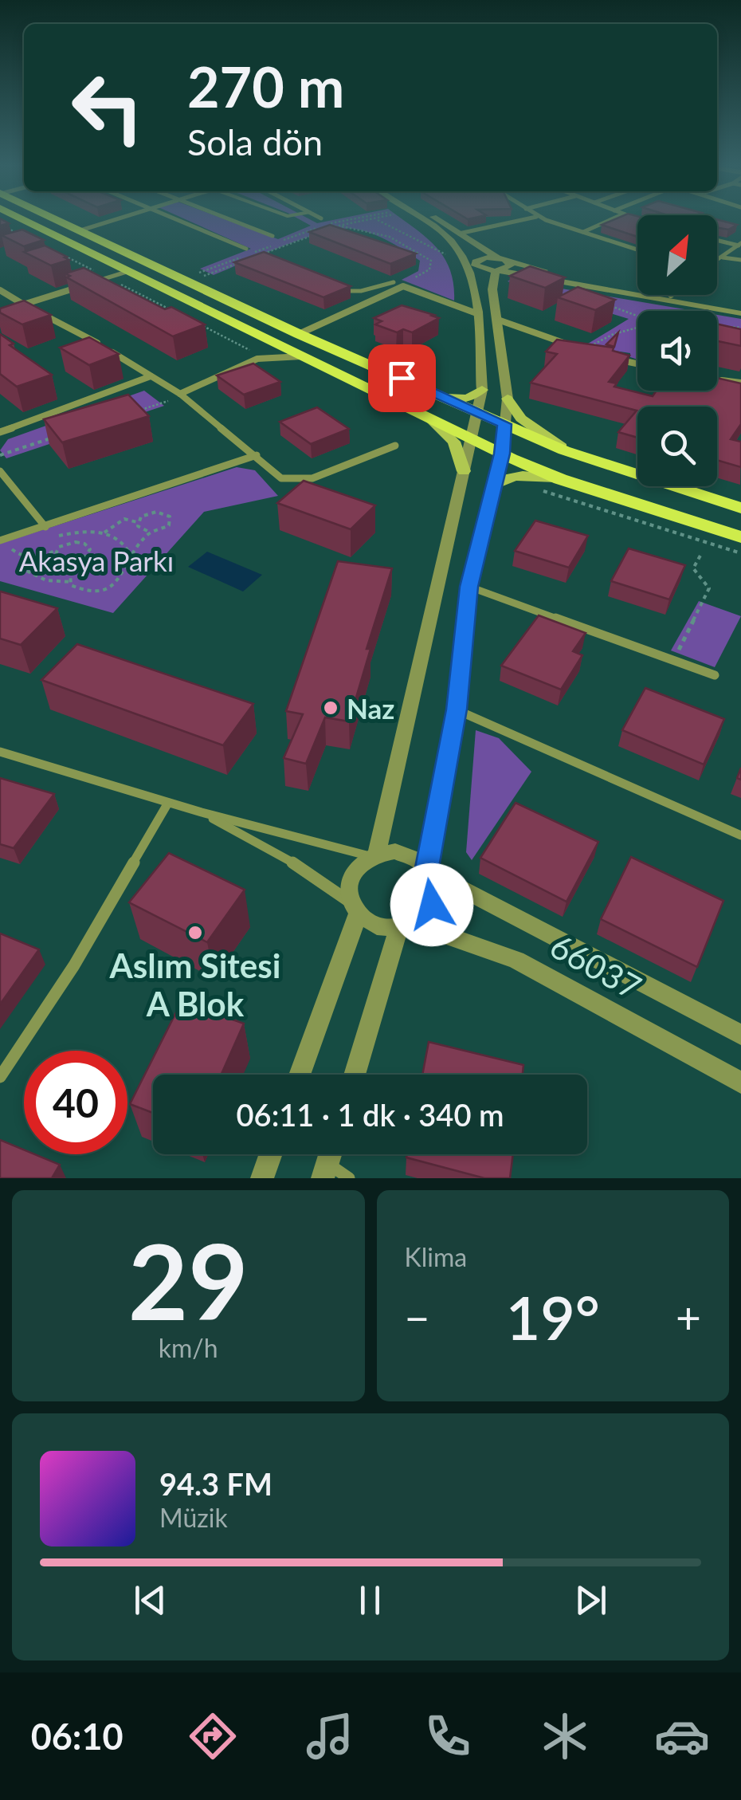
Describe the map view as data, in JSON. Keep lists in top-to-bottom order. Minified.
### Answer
{"streets":{"street":["66037"]},"parks":["Akasya Parkı"],"places":["Naz","Aslım Sitesi A Blok"],"north":"top right","page":{"turn":["270 m","Sola dön"],"limit":"40","trip":"06:11 · 1 dk · 340 m","tile":[["29","km/h"],"Klima"],"heat":["−","19°","+"],"song":["94.3 FM","Müzik"],"tabs":"06:10"}}
